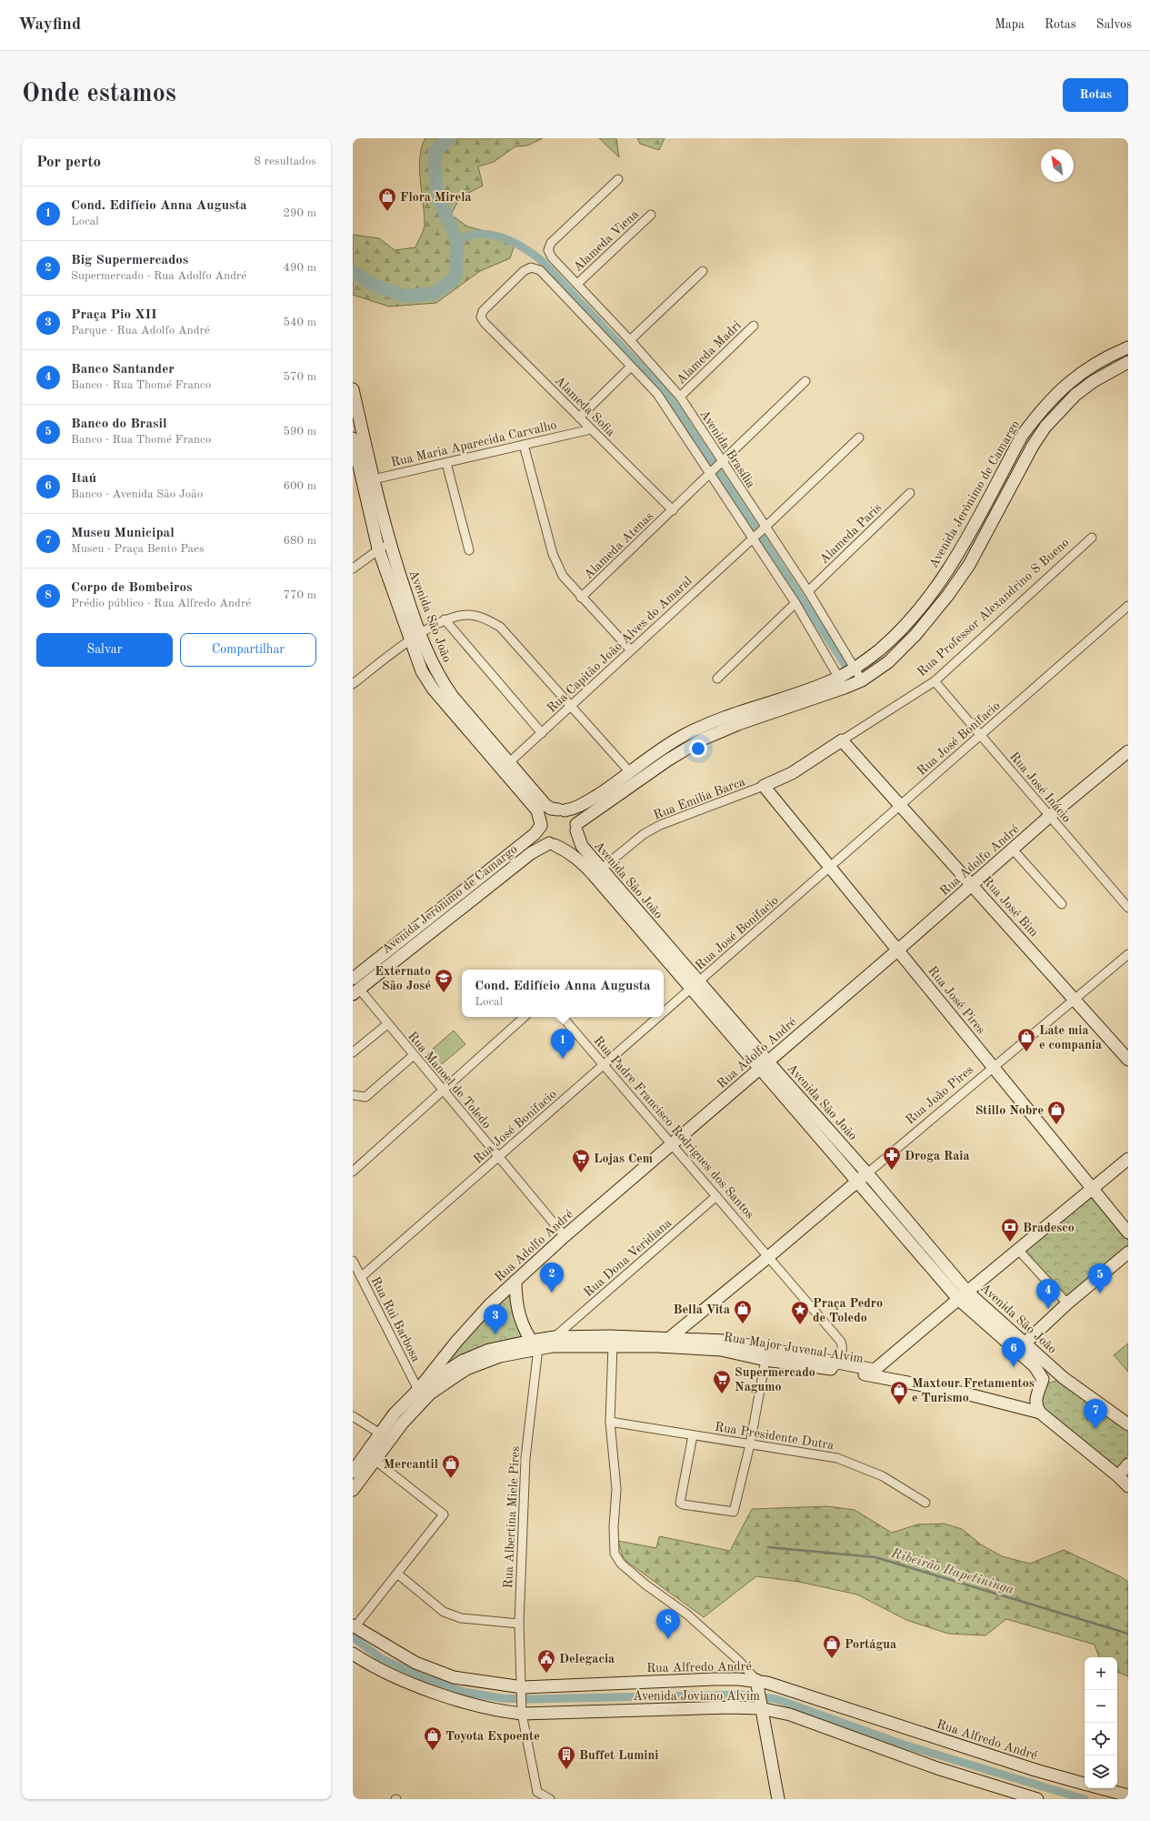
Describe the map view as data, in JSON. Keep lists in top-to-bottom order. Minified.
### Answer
{"streets":{"main road":["Avenida Jerônimo de Camargo","Rua Professor Alexandrino S Bueno","Avenida São João","Rua Adolfo André","Rua José Bim","Rua José Pires","Rua João Pires","Rua Major Juvenal Alvim","Rua Alfredo André","Avenida Joviano Alvim"],"street":["Alameda Viena","Alameda Madri","Alameda Sofia","Rua Maria Aparecida Carvalho","Avenida Brasília","Alameda Paris","Alameda Atenas","Rua Capitão João Alves do Amaral","Rua José Bonifacio","Rua José Inácio","Rua Emilia Barca","Rua Manoel de Toledo","Rua Padre Francisco Rodrigues dos Santos","Rua Dona Veridiana","Rua Rui Barbosa","Rua Presidente Dutra","Rua Albertina Miele Pires"]},"crossings":[["Alameda Viena","Avenida Brasília"],["Alameda Madri","Avenida Brasília"],["Alameda Sofia","Rua Maria Aparecida Carvalho"],["Alameda Sofia","Avenida Brasília"],["Alameda Sofia","Alameda Atenas"],["Rua Maria Aparecida Carvalho","Avenida São João"],["Avenida Brasília","Avenida Jerônimo de Camargo"],["Avenida Brasília","Alameda Paris"],["Avenida Brasília","Alameda Atenas"],["Avenida Brasília","Rua Capitão João Alves do Amaral"],["Avenida Jerônimo de Camargo","Avenida São João"],["Avenida Jerônimo de Camargo","Rua Manoel de Toledo"],["Rua Professor Alexandrino S Bueno","Rua José Inácio"],["Rua Professor Alexandrino S Bueno","Rua Emilia Barca"],["Rua Professor Alexandrino S Bueno","Rua José Bim"],["Rua Professor Alexandrino S Bueno","Rua José Pires"],["Avenida São João","Rua Capitão João Alves do Amaral"],["Avenida São João","Rua José Bonifacio"],["Avenida São João","Rua Emilia Barca"],["Avenida São João","Rua Adolfo André"],["Avenida São João","Rua João Pires"],["Rua José Bonifacio","Rua José Inácio"],["Rua José Bonifacio","Rua José Bim"],["Rua José Bonifacio","Rua José Pires"],["Rua José Bonifacio","Rua Manoel de Toledo"],["Rua José Bonifacio","Rua Padre Francisco Rodrigues dos Santos"],["Rua José Bonifacio","Rua Rui Barbosa"],["Rua José Inácio","Rua Adolfo André"],["Rua Emilia Barca","Rua José Pires"],["Rua Adolfo André","Rua José Bim"],["Rua Adolfo André","Rua José Pires"],["Rua Adolfo André","Rua Manoel de Toledo"],["Rua Adolfo André","Rua Padre Francisco Rodrigues dos Santos"],["Rua Adolfo André","Rua Rui Barbosa"],["Rua José Bim","Rua João Pires"],["Rua José Pires","Rua João Pires"],["Rua João Pires","Rua Padre Francisco Rodrigues dos Santos"],["Rua Padre Francisco Rodrigues dos Santos","Rua Dona Veridiana"],["Rua Padre Francisco Rodrigues dos Santos","Rua Major Juvenal Alvim"],["Rua Dona Veridiana","Rua Major Juvenal Alvim"],["Rua Major Juvenal Alvim","Rua Albertina Miele Pires"],["Rua Albertina Miele Pires","Rua Alfredo André"],["Rua Albertina Miele Pires","Avenida Joviano Alvim"]],"water":["Ribeirão Itapetininga"],"places":{"shop":["Flora Mirela","Late mia e compania","Stillo Nobre","Bella Vita","Maxtour Fretamentos e Turismo","Mercantil","Portágua","Toyota Expoente"],"school or university":["Externato São José"],"pharmacy":["Droga Raia"],"supermarket":["Lojas Cem","Supermercado Nagumo"],"bank":["Bradesco"],"place":["Praça Pedro de Toledo"],"public building":["Delegacia"],"building":["Buffet Lumini"]},"north":"top left","page":{"header":"Wayfind","nav":["Mapa","Rotas","Salvos"],"buttons":["Rotas",["Salvar","Compartilhar"]],"title":"Onde estamos","heading":["Por perto","8 resultados"],"list":[{"mark":"1","name":"Cond. Edifício Anna Augusta","note":"Local","value":"290 m"},{"mark":"2","name":"Big Supermercados","note":"Supermercado · Rua Adolfo André","value":"490 m"},{"mark":"3","name":"Praça Pio XII","note":"Parque · Rua Adolfo André","value":"540 m"},{"mark":"4","name":"Banco Santander","note":"Banco · Rua Thomé Franco","value":"570 m"},{"mark":"5","name":"Banco do Brasil","note":"Banco · Rua Thomé Franco","value":"590 m"},{"mark":"6","name":"Itaú","note":"Banco · Avenida São João","value":"600 m"},{"mark":"7","name":"Museu Municipal","note":"Museu · Praça Bento Paes","value":"680 m"},{"mark":"8","name":"Corpo de Bombeiros","note":"Prédio público · Rua Alfredo André","value":"770 m"}],"popup":["Cond. Edifício Anna Augusta","Local"],"pins":["1","2","5","4","3","6","7","8"],"map_buttons":["+","−"]}}
